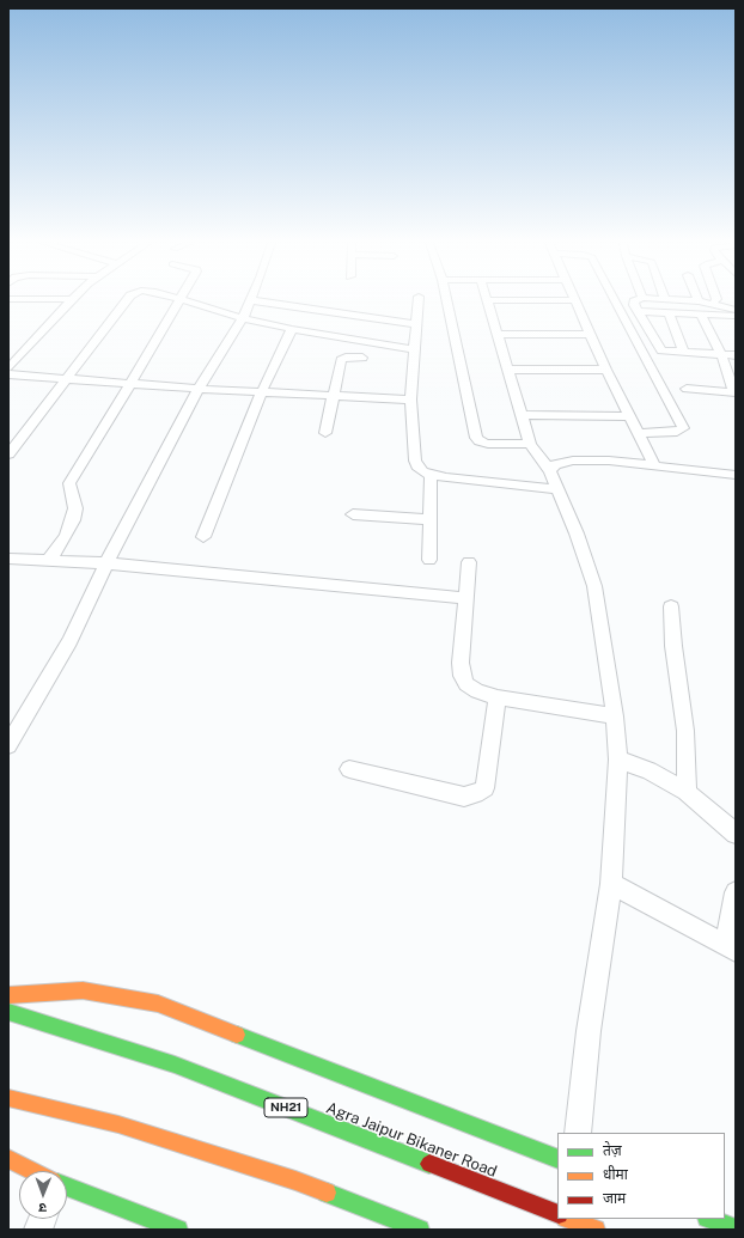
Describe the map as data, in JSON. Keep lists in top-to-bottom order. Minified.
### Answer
{"streets":{"main road":["NH21","Agra Jaipur Bikaner Road"]},"legend":["तेज़","धीमा","जाम"],"north":"bottom"}
